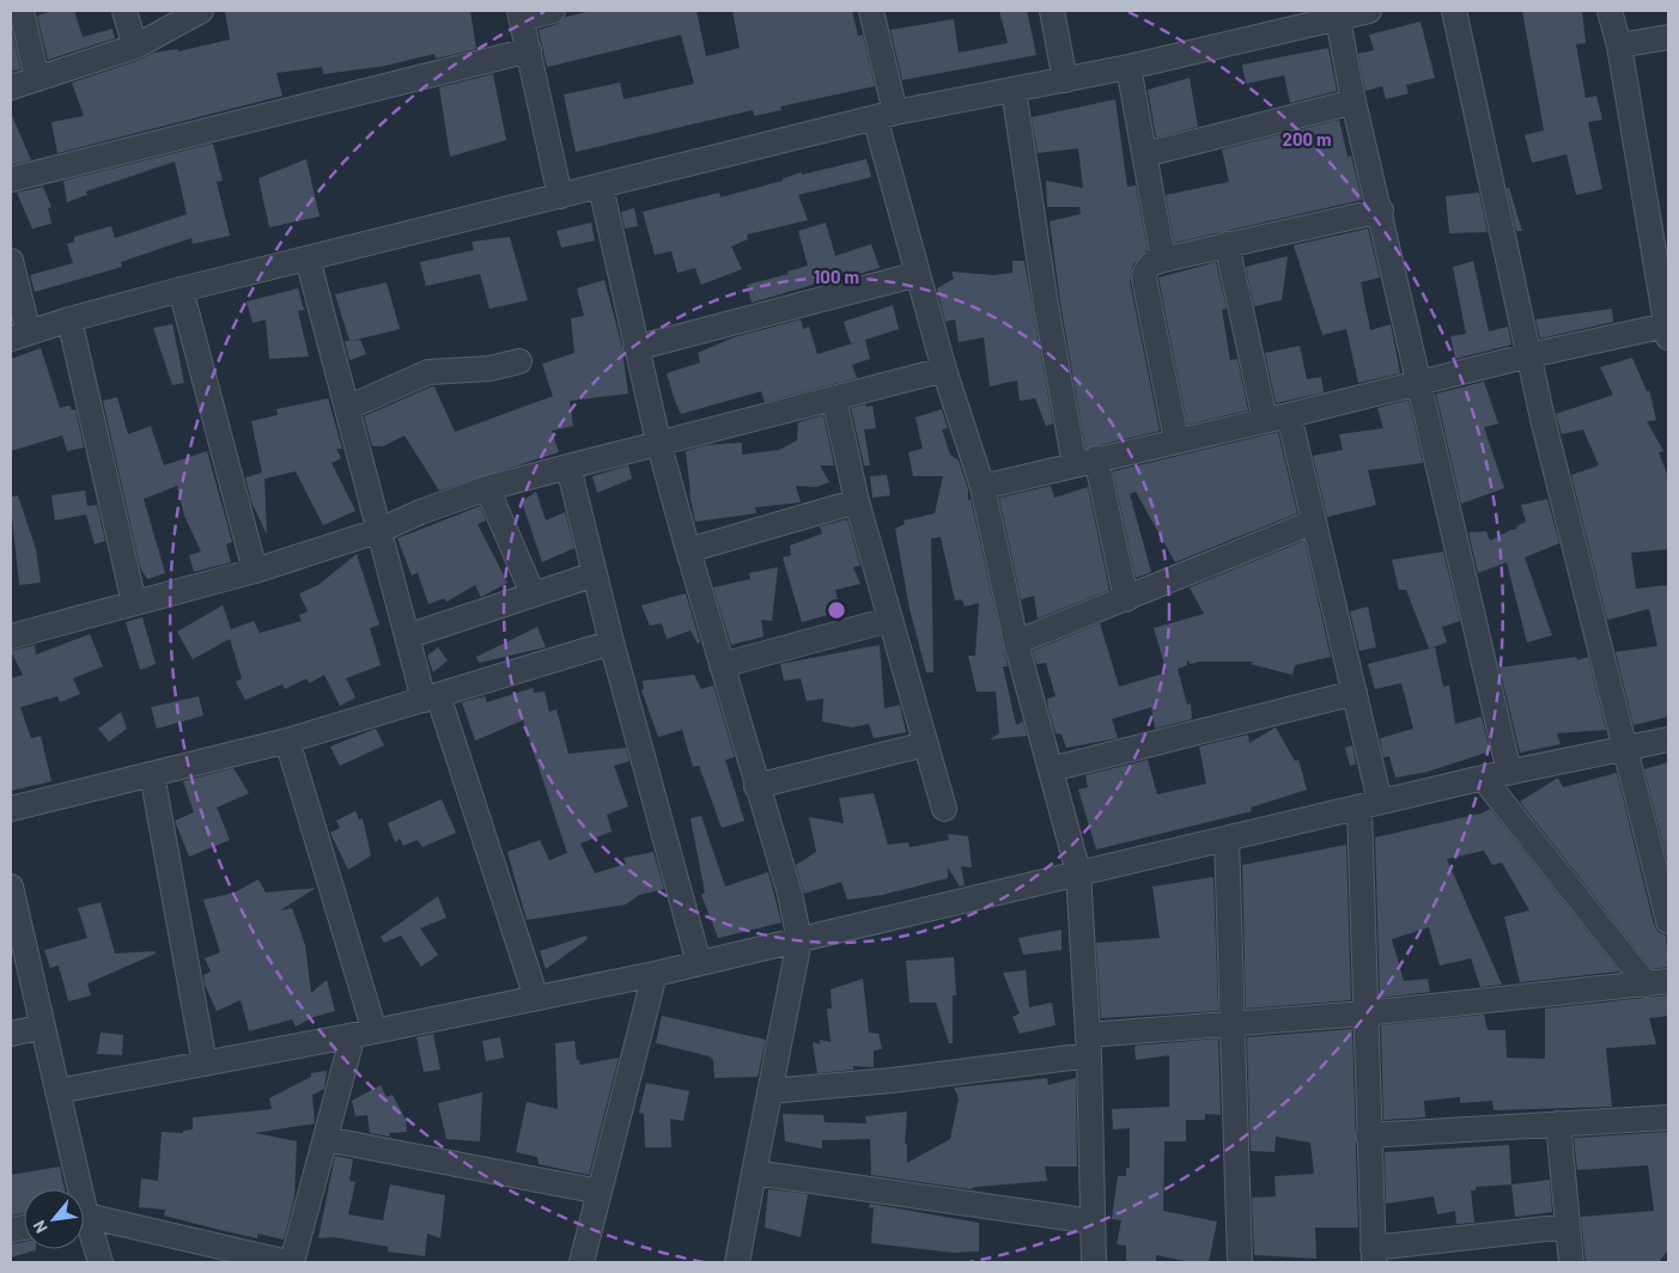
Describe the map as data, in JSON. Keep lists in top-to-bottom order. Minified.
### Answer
{"north":"bottom left","rings":["200 m","100 m"]}
